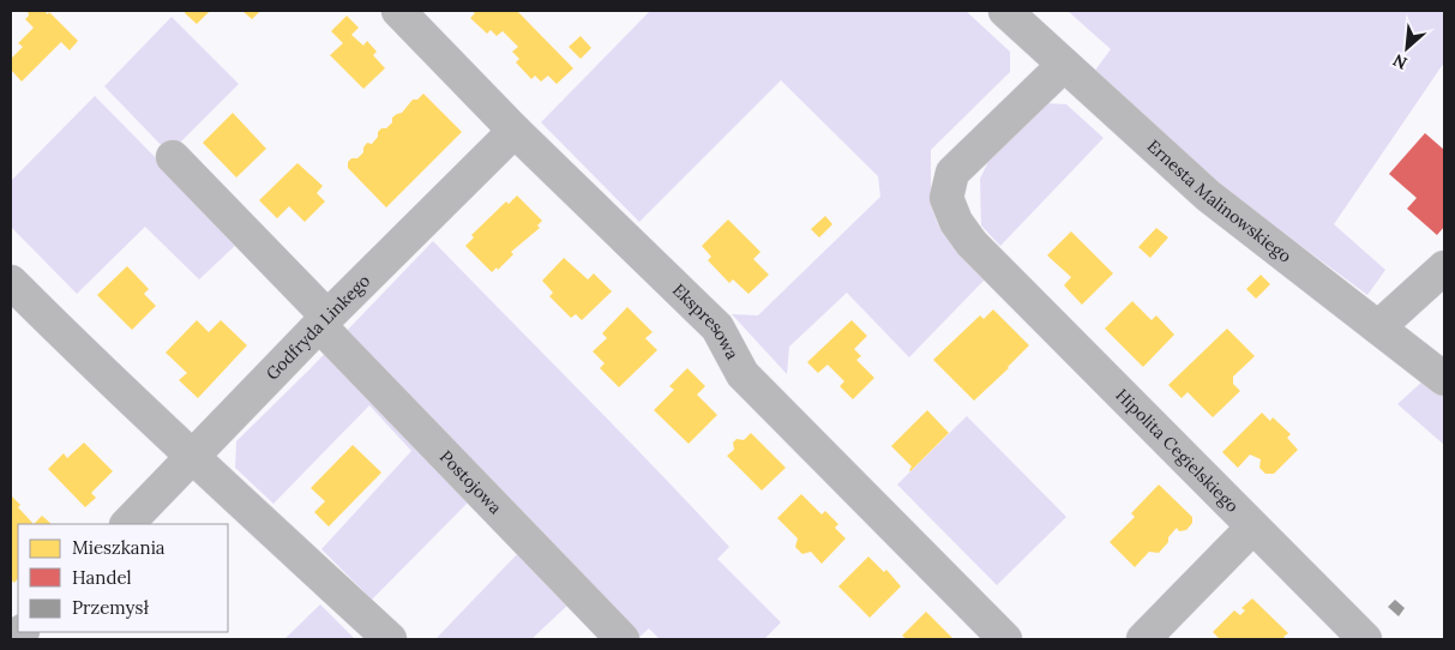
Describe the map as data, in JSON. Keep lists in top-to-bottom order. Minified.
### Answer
{"streets":{"street":["Ernesta Malinowskiego","Ekspresowa","Godfryda Linkego","Hipolita Cegielskiego","Postojowa"]},"crossings":[["Ernesta Malinowskiego","Hipolita Cegielskiego"],["Ekspresowa","Godfryda Linkego"],["Godfryda Linkego","Postojowa"]],"legend":["Mieszkania","Handel","Przemysł"],"north":"bottom left"}
